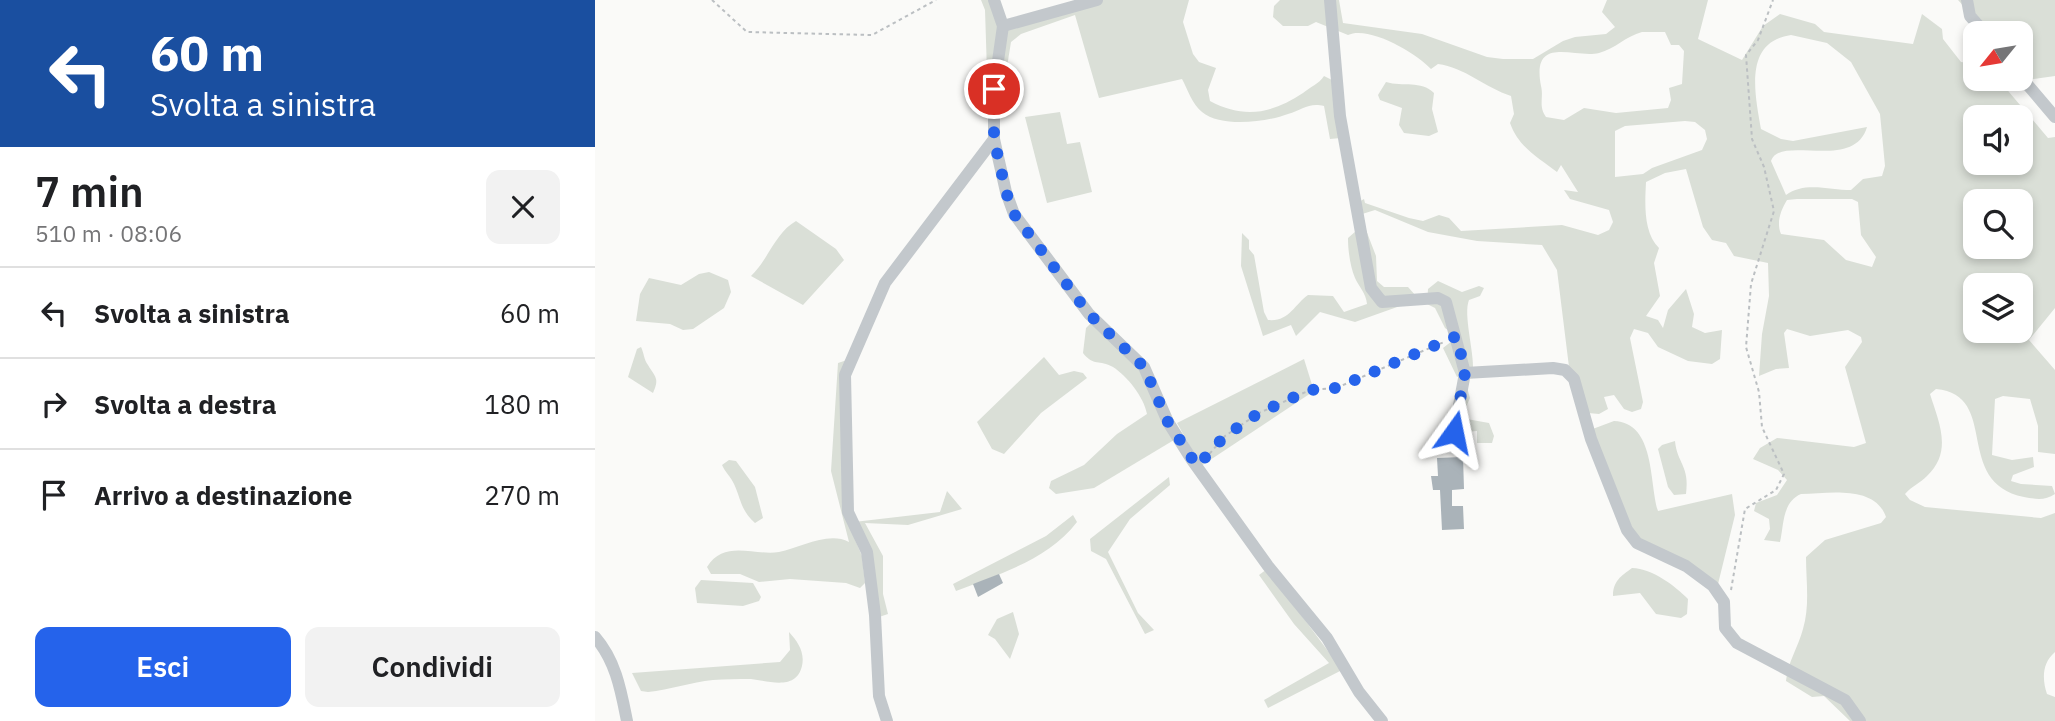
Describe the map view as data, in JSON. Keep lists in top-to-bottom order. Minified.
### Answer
{"north":"bottom left","page":{"turn":["60 m","Svolta a sinistra"],"heading":["7 min","510 m · 08:06"],"list":[{"name":"Svolta a sinistra","value":"60 m"},{"name":"Svolta a destra","value":"180 m"},{"name":"Arrivo a destinazione","value":"270 m"}],"buttons":["Esci","Condividi"]}}
